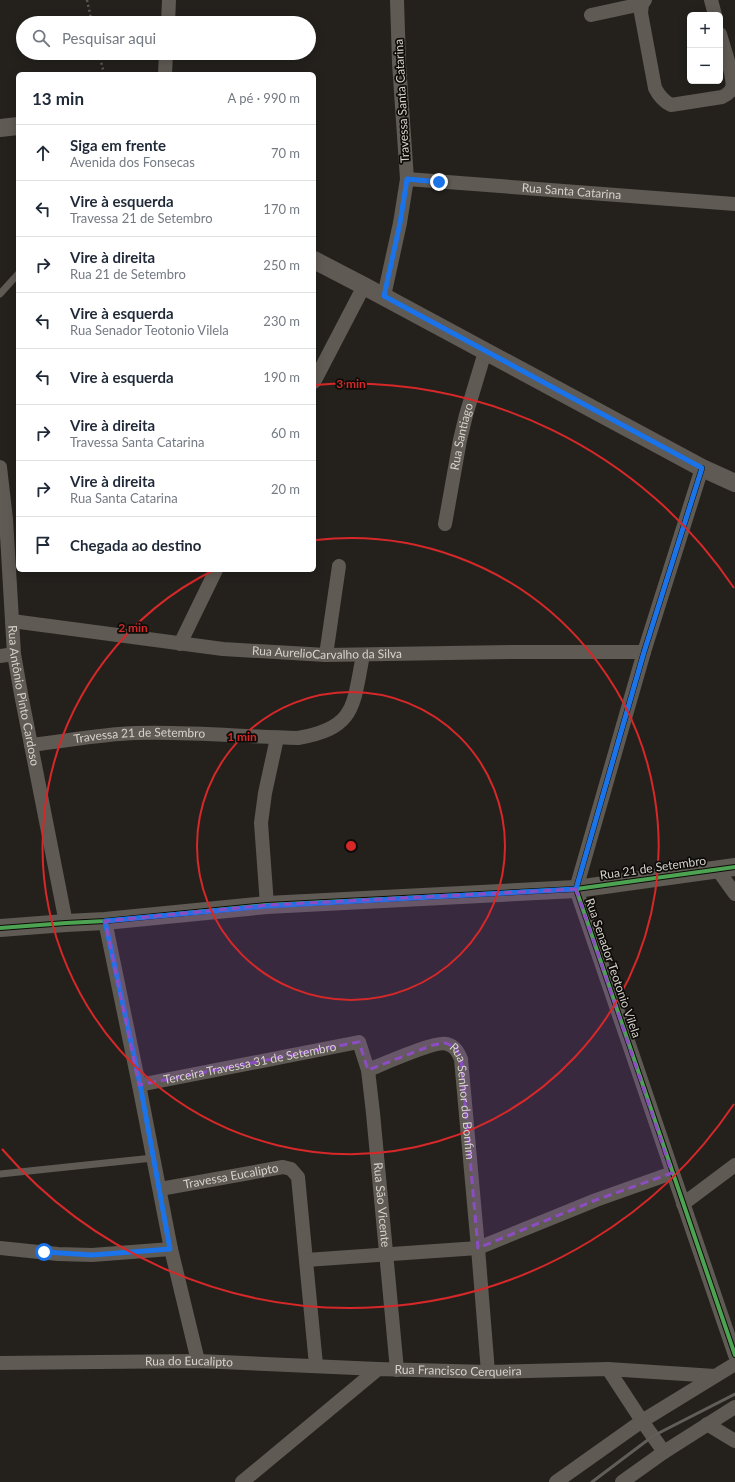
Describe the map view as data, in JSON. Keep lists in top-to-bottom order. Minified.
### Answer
{"streets":{"street":["Travessa Santa Catarina","Rua Santa Catarina","Rua Santiago","Rua AurelioCarvalho da Silva","Rua Antônio Pinto Cardoso","Travessa 21 de Setembro","Rua 21 de Setembro","Rua Senador Teotonio Vilela","Terceira Travessa 31 de Setembro","Rua Senhor do Bonfim","Travessa Eucalipto","Rua São Vicente","Rua do Eucalipto","Rua Francisco Cerqueira"]},"crossings":[["Travessa Santa Catarina","Rua Santa Catarina"],["Rua AurelioCarvalho da Silva","Rua Antônio Pinto Cardoso"],["Rua AurelioCarvalho da Silva","Travessa 21 de Setembro"],["Rua AurelioCarvalho da Silva","Rua Senador Teotonio Vilela"],["Rua Antônio Pinto Cardoso","Travessa 21 de Setembro"],["Rua Antônio Pinto Cardoso","Rua 21 de Setembro"],["Rua 21 de Setembro","Rua Senador Teotonio Vilela"],["Terceira Travessa 31 de Setembro","Rua São Vicente"],["Rua Senhor do Bonfim","Rua São Vicente"],["Rua Senhor do Bonfim","Rua Francisco Cerqueira"],["Rua São Vicente","Rua Francisco Cerqueira"],["Rua do Eucalipto","Rua Francisco Cerqueira"]],"page":{"map_buttons":["+","−"],"search":"Pesquisar aqui","heading":["13 min","A pé · 990 m"],"list":[["Siga em frente","Avenida dos Fonsecas","70 m"],["Vire à esquerda","Travessa 21 de Setembro","170 m"],["Vire à direita","Rua 21 de Setembro","250 m"],["Vire à esquerda","Rua Senador Teotonio Vilela","230 m"],["Vire à esquerda","190 m"],["Vire à direita","Travessa Santa Catarina","60 m"],["Vire à direita","Rua Santa Catarina","20 m"],"Chegada ao destino"]},"rings":["3 min","2 min","1 min"]}
